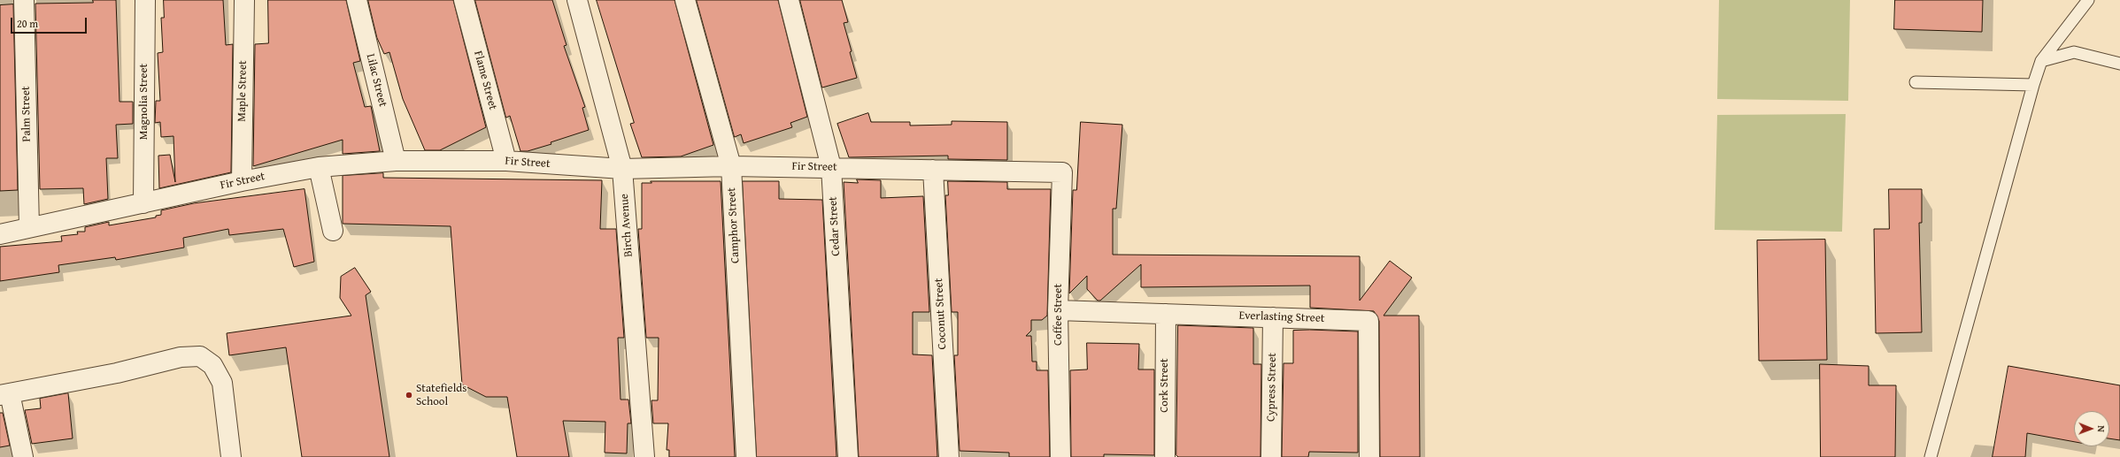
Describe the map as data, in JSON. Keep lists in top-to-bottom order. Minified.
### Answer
{"streets":{"street":["Lilac Street","Flame Street","Maple Street","Magnolia Street","Palm Street","Fir Street","Birch Avenue","Camphor Street","Cedar Street","Coconut Street","Coffee Street","Everlasting Street","Cork Street","Cypress Street"]},"crossings":[["Lilac Street","Fir Street"],["Flame Street","Fir Street"],["Maple Street","Fir Street"],["Magnolia Street","Fir Street"],["Palm Street","Fir Street"],["Fir Street","Birch Avenue"],["Fir Street","Camphor Street"],["Fir Street","Cedar Street"],["Fir Street","Coconut Street"],["Fir Street","Coffee Street"],["Coffee Street","Everlasting Street"],["Everlasting Street","Cork Street"],["Everlasting Street","Cypress Street"]],"places":["Statefields School"],"scale_bar":"20 m","north":"right"}
